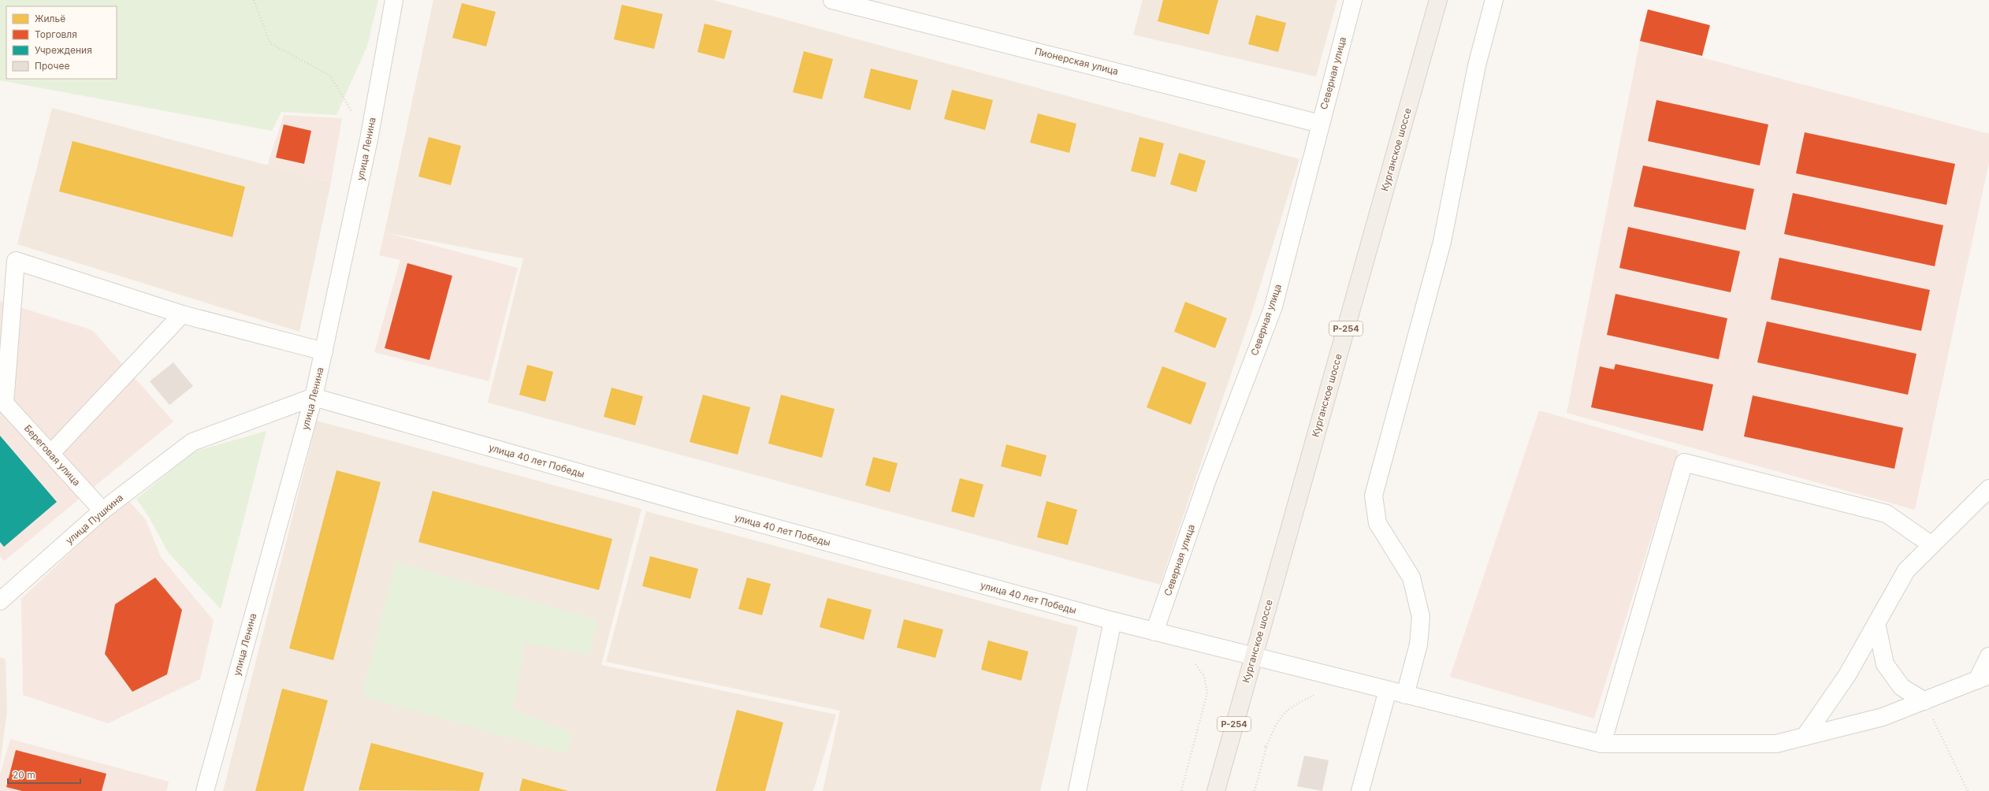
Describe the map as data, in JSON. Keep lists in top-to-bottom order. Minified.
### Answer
{"streets":{"main road":["Курганское шоссе","Р-254"],"street":["Пионерская улица","Северная улица","улица Ленина","Береговая улица","улица 40 лет Победы","улица Пушкина"]},"crossings":[["Пионерская улица","Северная улица"],["Северная улица","улица 40 лет Победы"],["улица Ленина","улица 40 лет Победы"],["улица Ленина","улица Пушкина"],["Курганское шоссе","улица 40 лет Победы"],["Береговая улица","улица Пушкина"],["улица 40 лет Победы","улица Пушкина"]],"legend":["Жильё","Торговля","Учреждения","Прочее"],"scale_bar":"20 m"}
